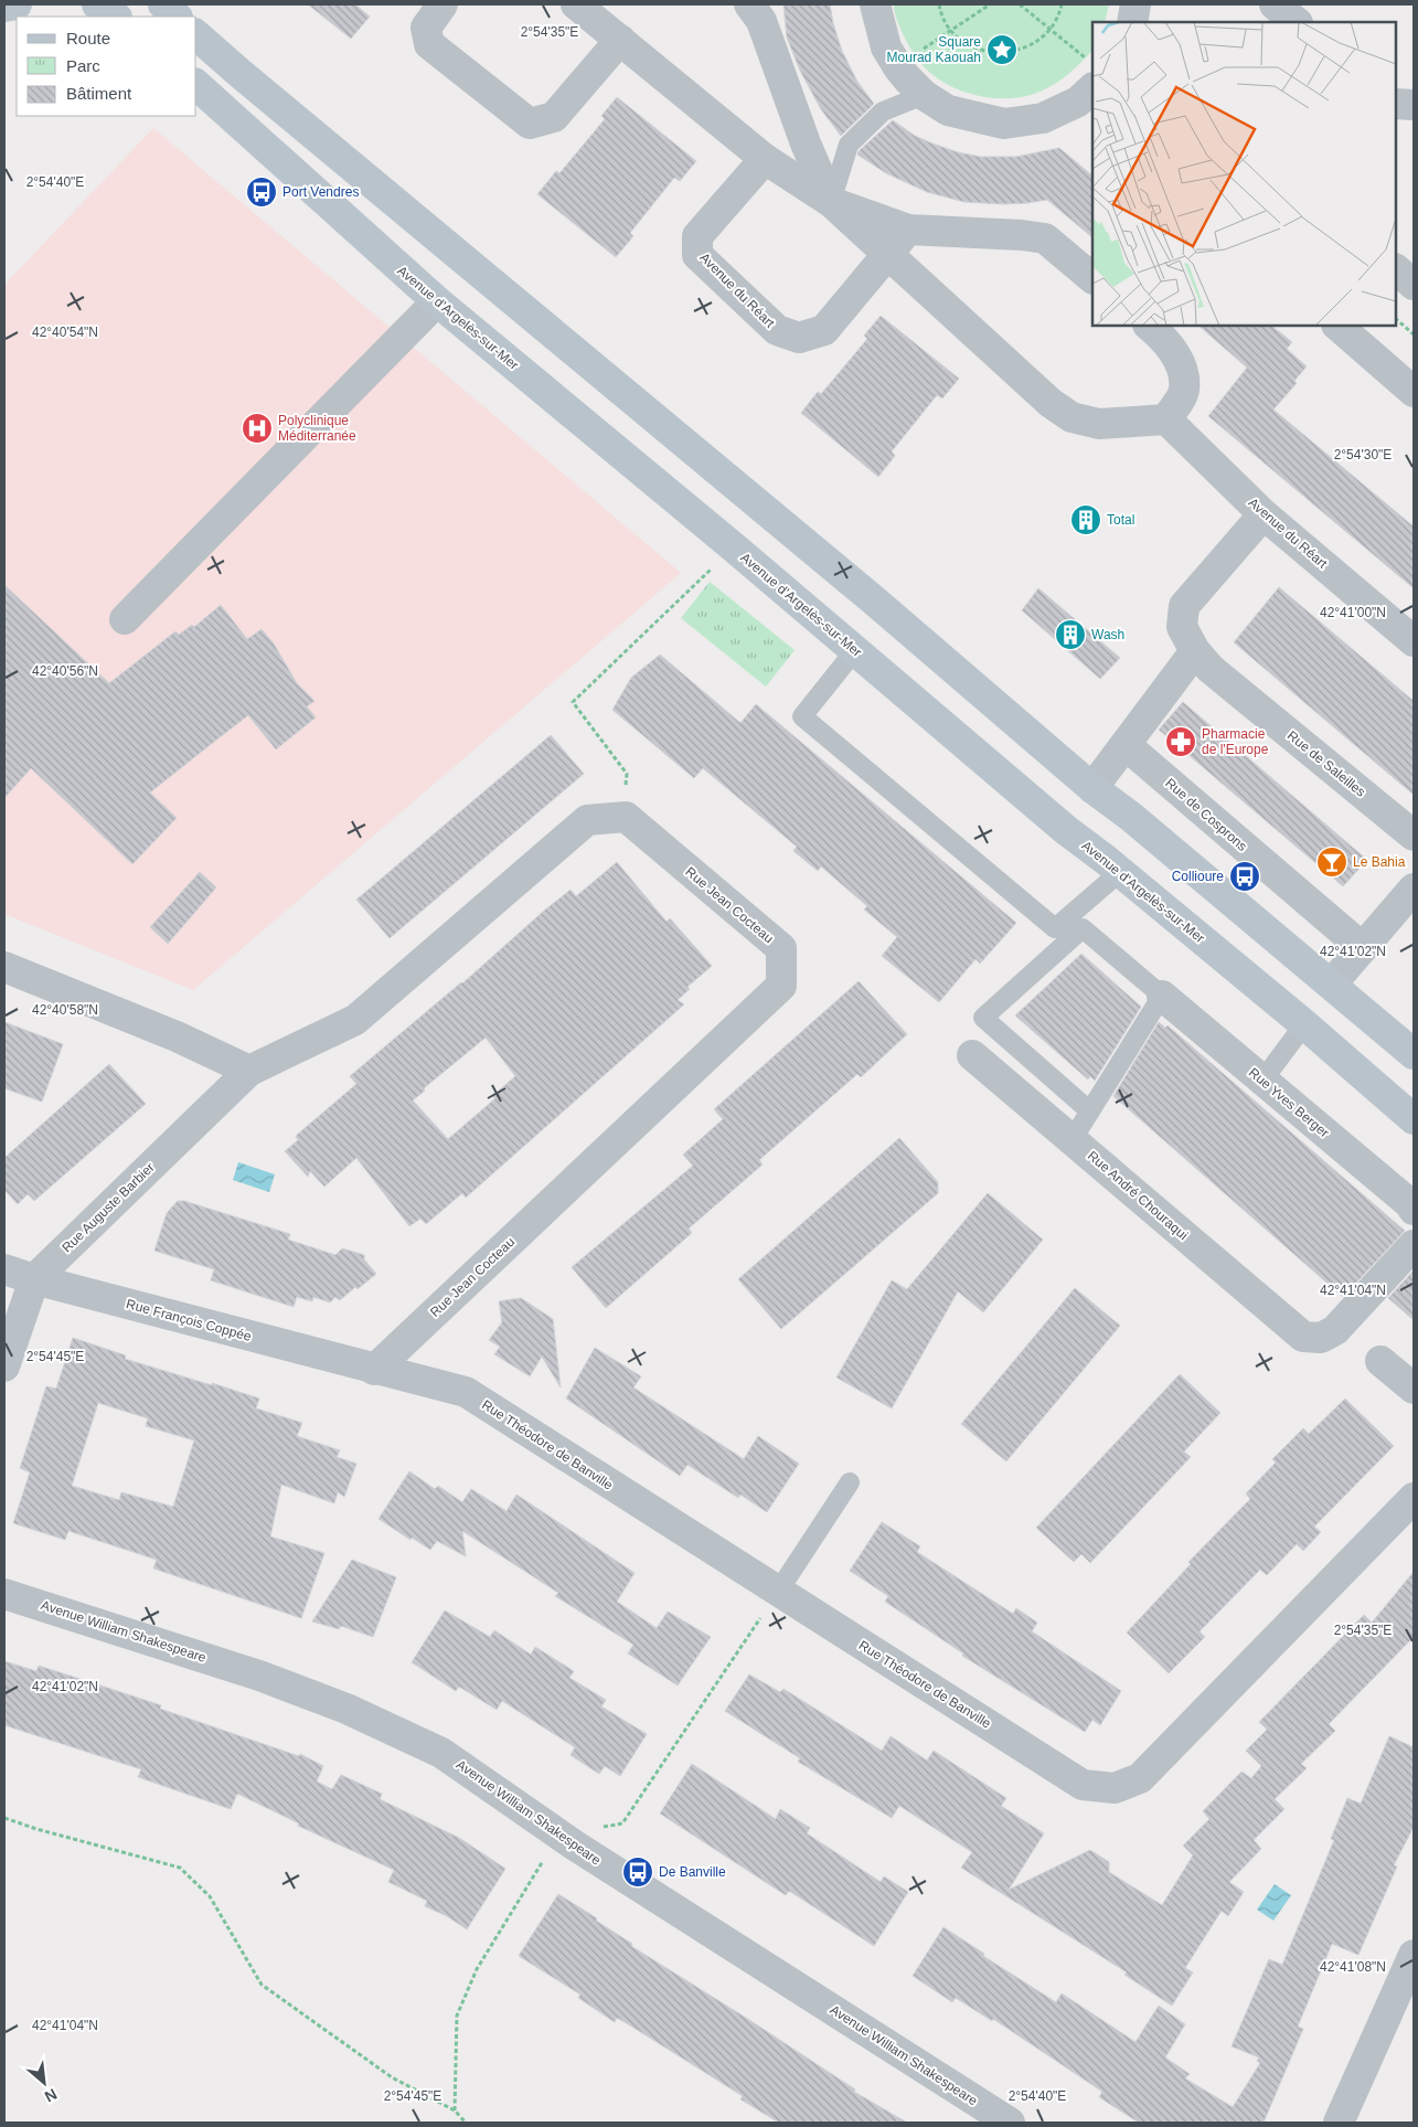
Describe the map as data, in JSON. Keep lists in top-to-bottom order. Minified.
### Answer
{"streets":{"main road":["Avenue d'Argelès-sur-Mer"],"street":["Avenue du Réart","Rue de Saleilles","Rue de Cosprons","Rue Jean Cocteau","Rue Yves Berger","Rue André Chouraqui","Rue Auguste Barbier","Rue François Coppée","Rue Théodore de Banville","Avenue William Shakespeare"]},"crossings":[["Avenue du Réart","Rue de Saleilles"],["Rue Jean Cocteau","Rue François Coppée"],["Rue Jean Cocteau","Rue Théodore de Banville"],["Rue Auguste Barbier","Rue François Coppée"],["Rue François Coppée","Rue Théodore de Banville"]],"places":{"place":["Square Mourad Kaouah"],"bus stop":["Port Vendres","Collioure","De Banville"],"hospital":["Polyclinique Méditerranée"],"building":["Total","Wash"],"pharmacy":["Pharmacie de l'Europe"],"bar":["Le Bahia"]},"legend":["Route","Parc","Bâtiment"],"north":"bottom right","coordinates":["2°54'35\"E","2°54'40\"E","42°40'54\"N","2°54'30\"E","42°41'00\"N","42°40'56\"N","42°41'02\"N","42°40'58\"N","42°41'04\"N","2°54'45\"E","42°41'08\"N"]}
